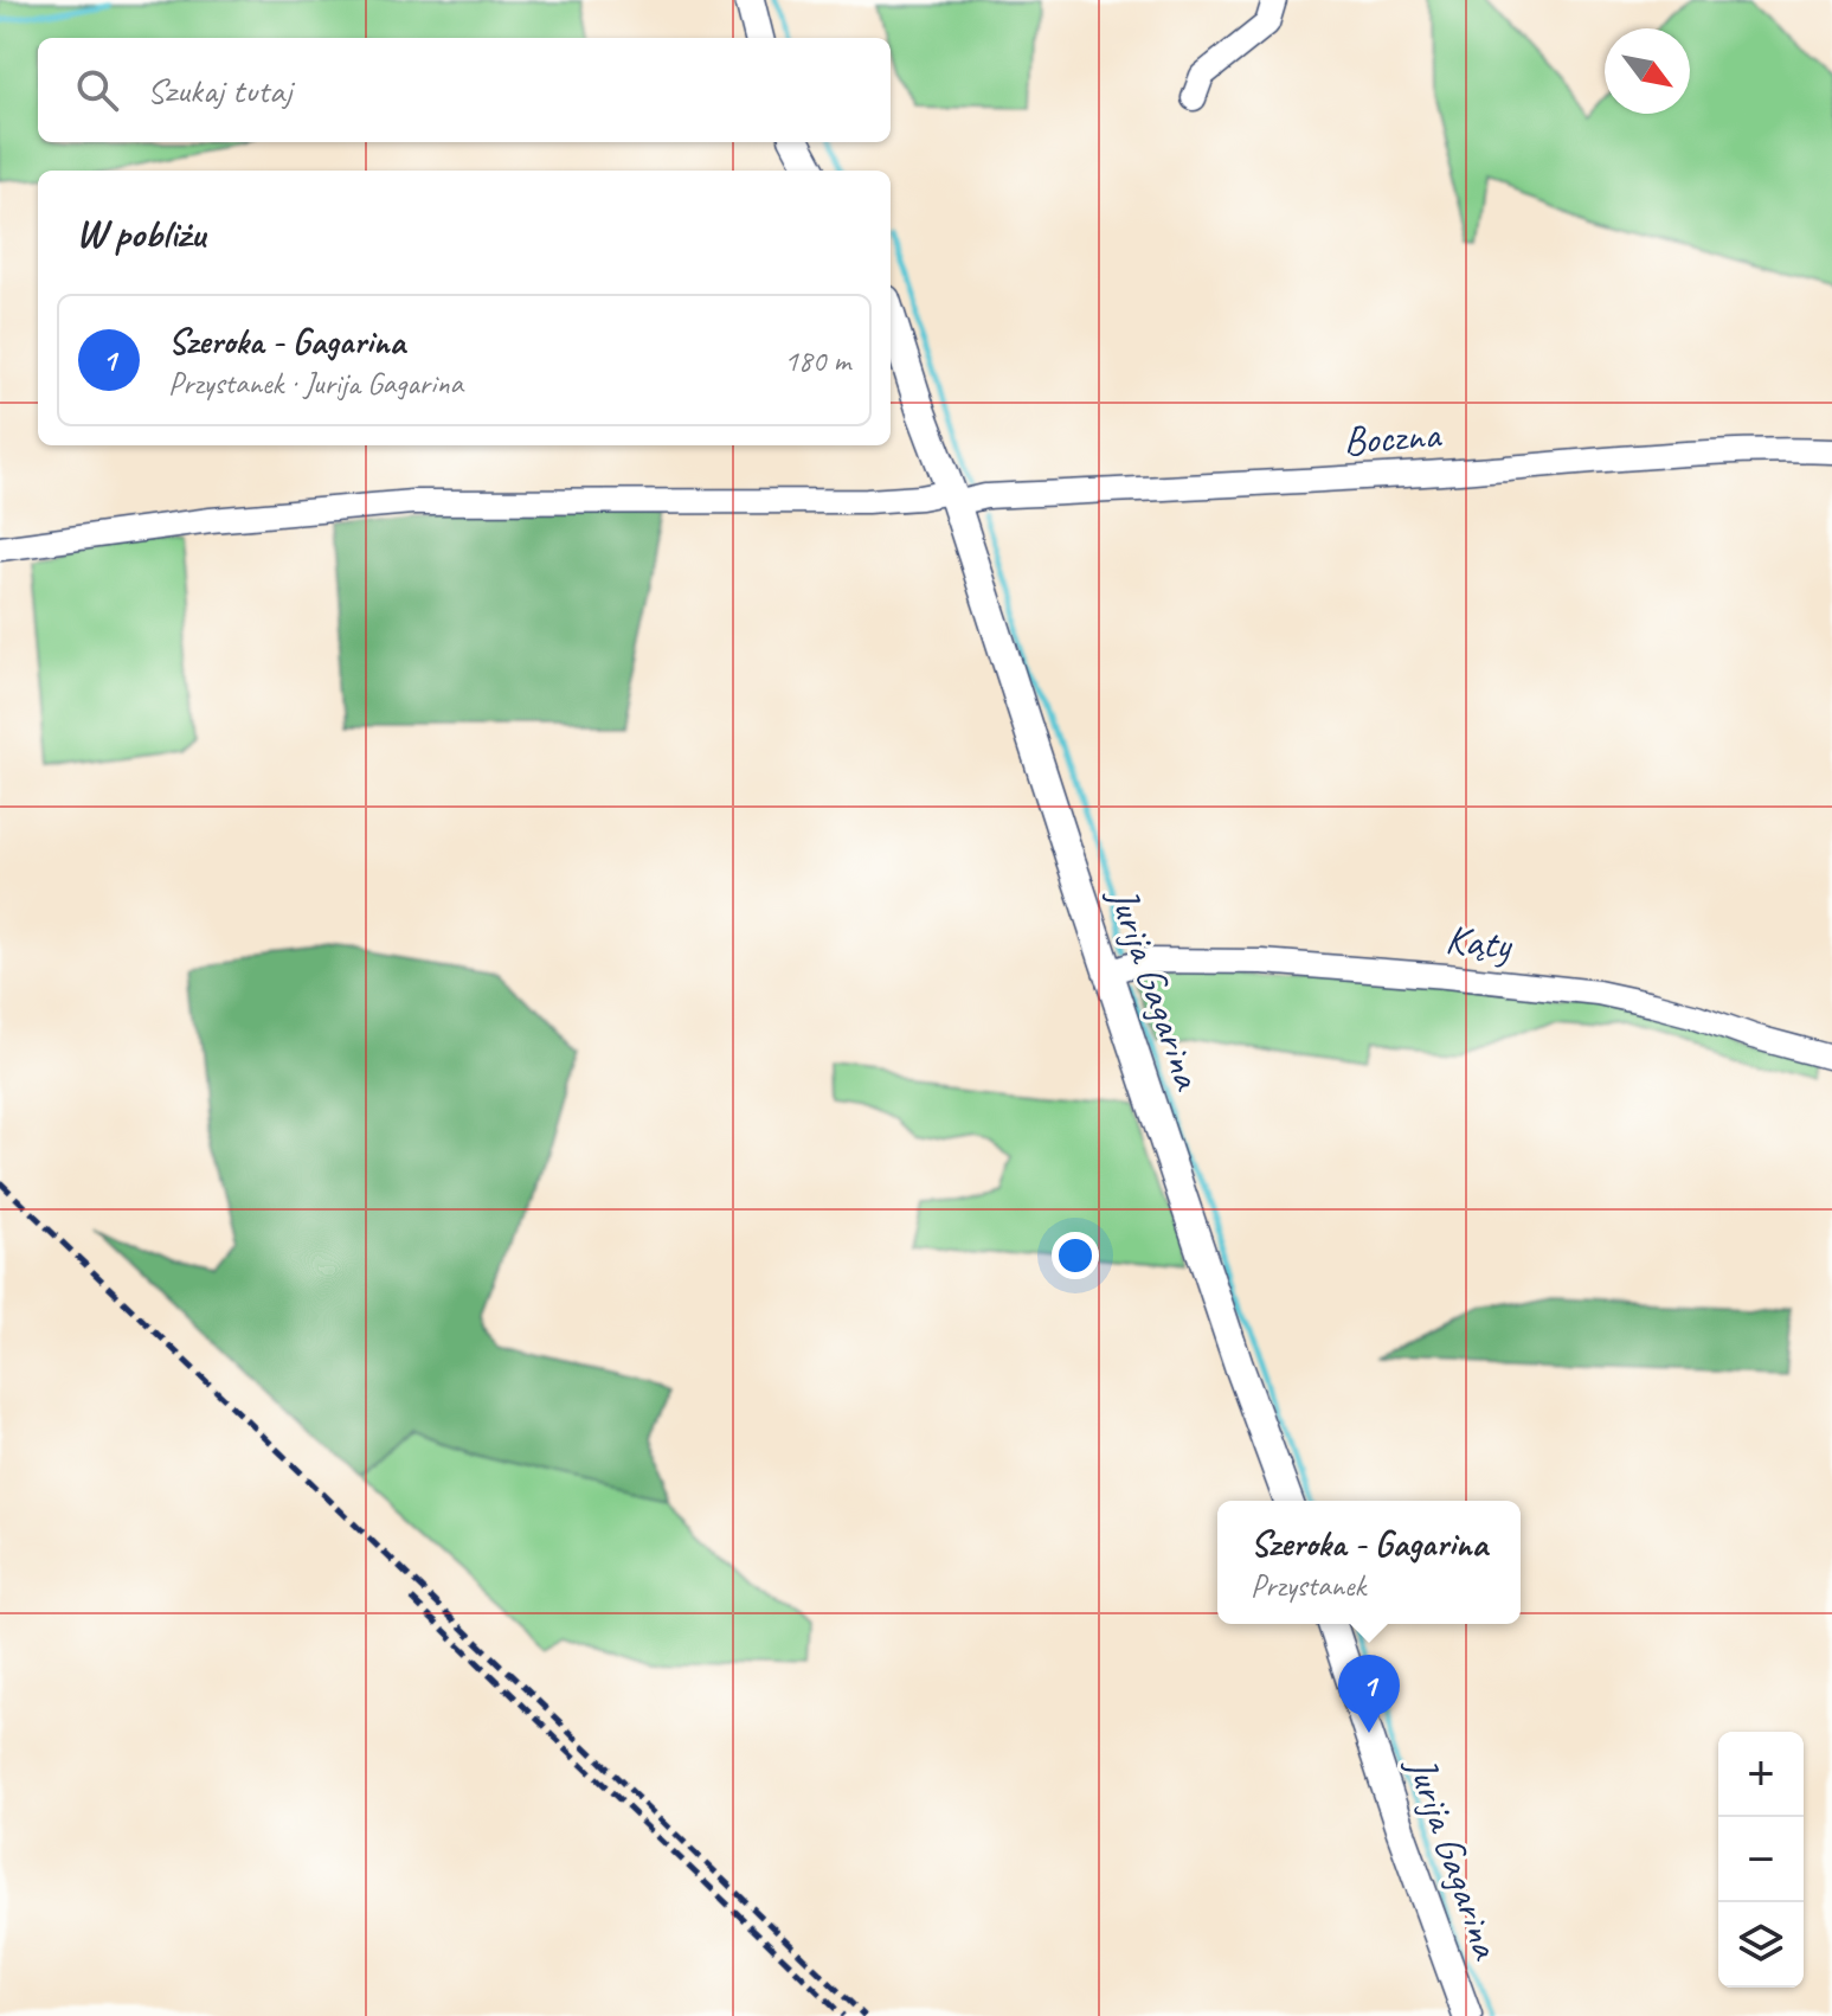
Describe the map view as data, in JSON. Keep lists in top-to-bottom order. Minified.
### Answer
{"streets":{"street":["Boczna","Kąty","Jurija Gagarina"]},"crossings":[["Boczna","Jurija Gagarina"],["Kąty","Jurija Gagarina"]],"north":"bottom right","page":{"search":"Szukaj tutaj","heading":"W pobliżu","list":[{"mark":"1","name":"Szeroka - Gagarina","note":"Przystanek · Jurija Gagarina","value":"180 m"}],"popup":["Szeroka - Gagarina","Przystanek"],"pins":"1","map_buttons":["+","−"]}}
